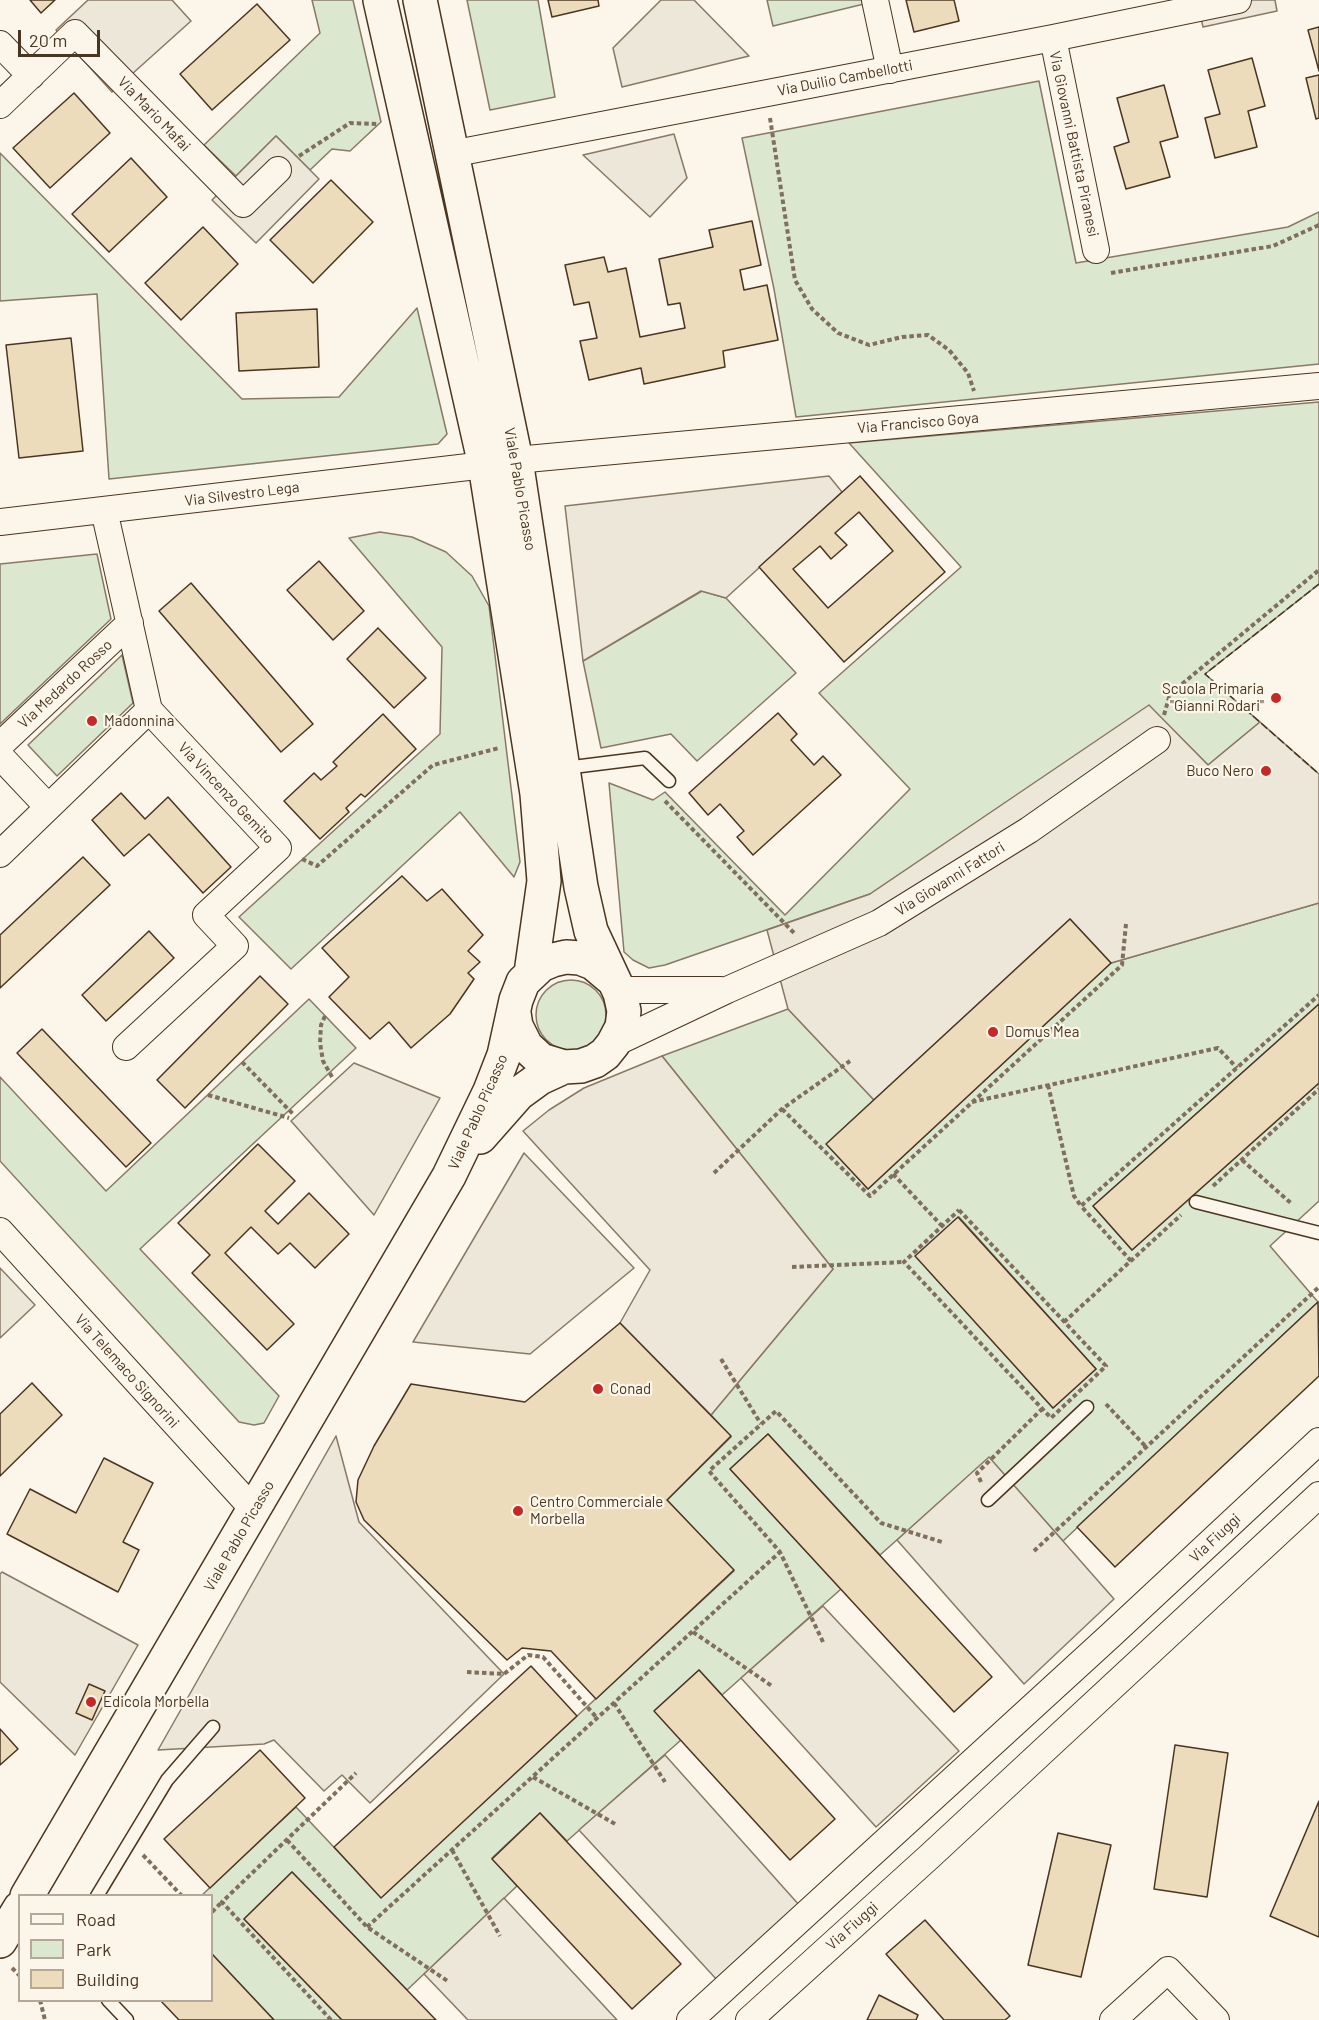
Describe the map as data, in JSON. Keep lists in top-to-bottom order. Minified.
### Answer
{"streets":{"street":["Via Duilio Cambellotti","Via Mario Mafai","Via Giovanni Battista Piranesi","Via Francisco Goya","Viale Pablo Picasso","Via Silvestro Lega","Via Medardo Rosso","Via Vincenzo Gemito","Via Giovanni Fattori","Via Telemaco Signorini","Via Fiuggi"]},"crossings":[["Via Duilio Cambellotti","Via Giovanni Battista Piranesi"],["Via Duilio Cambellotti","Viale Pablo Picasso"],["Via Francisco Goya","Viale Pablo Picasso"],["Via Francisco Goya","Via Silvestro Lega"],["Viale Pablo Picasso","Via Silvestro Lega"],["Viale Pablo Picasso","Via Giovanni Fattori"],["Viale Pablo Picasso","Via Telemaco Signorini"],["Via Silvestro Lega","Via Medardo Rosso"],["Via Medardo Rosso","Via Vincenzo Gemito"]],"places":["Scuola Primaria \"Gianni Rodari\"","Madonnina","Buco Nero","Domus Mea","Conad","Centro Commerciale Morbella","Edicola Morbella"],"legend":["Road","Park","Building"],"scale_bar":"20 m"}
